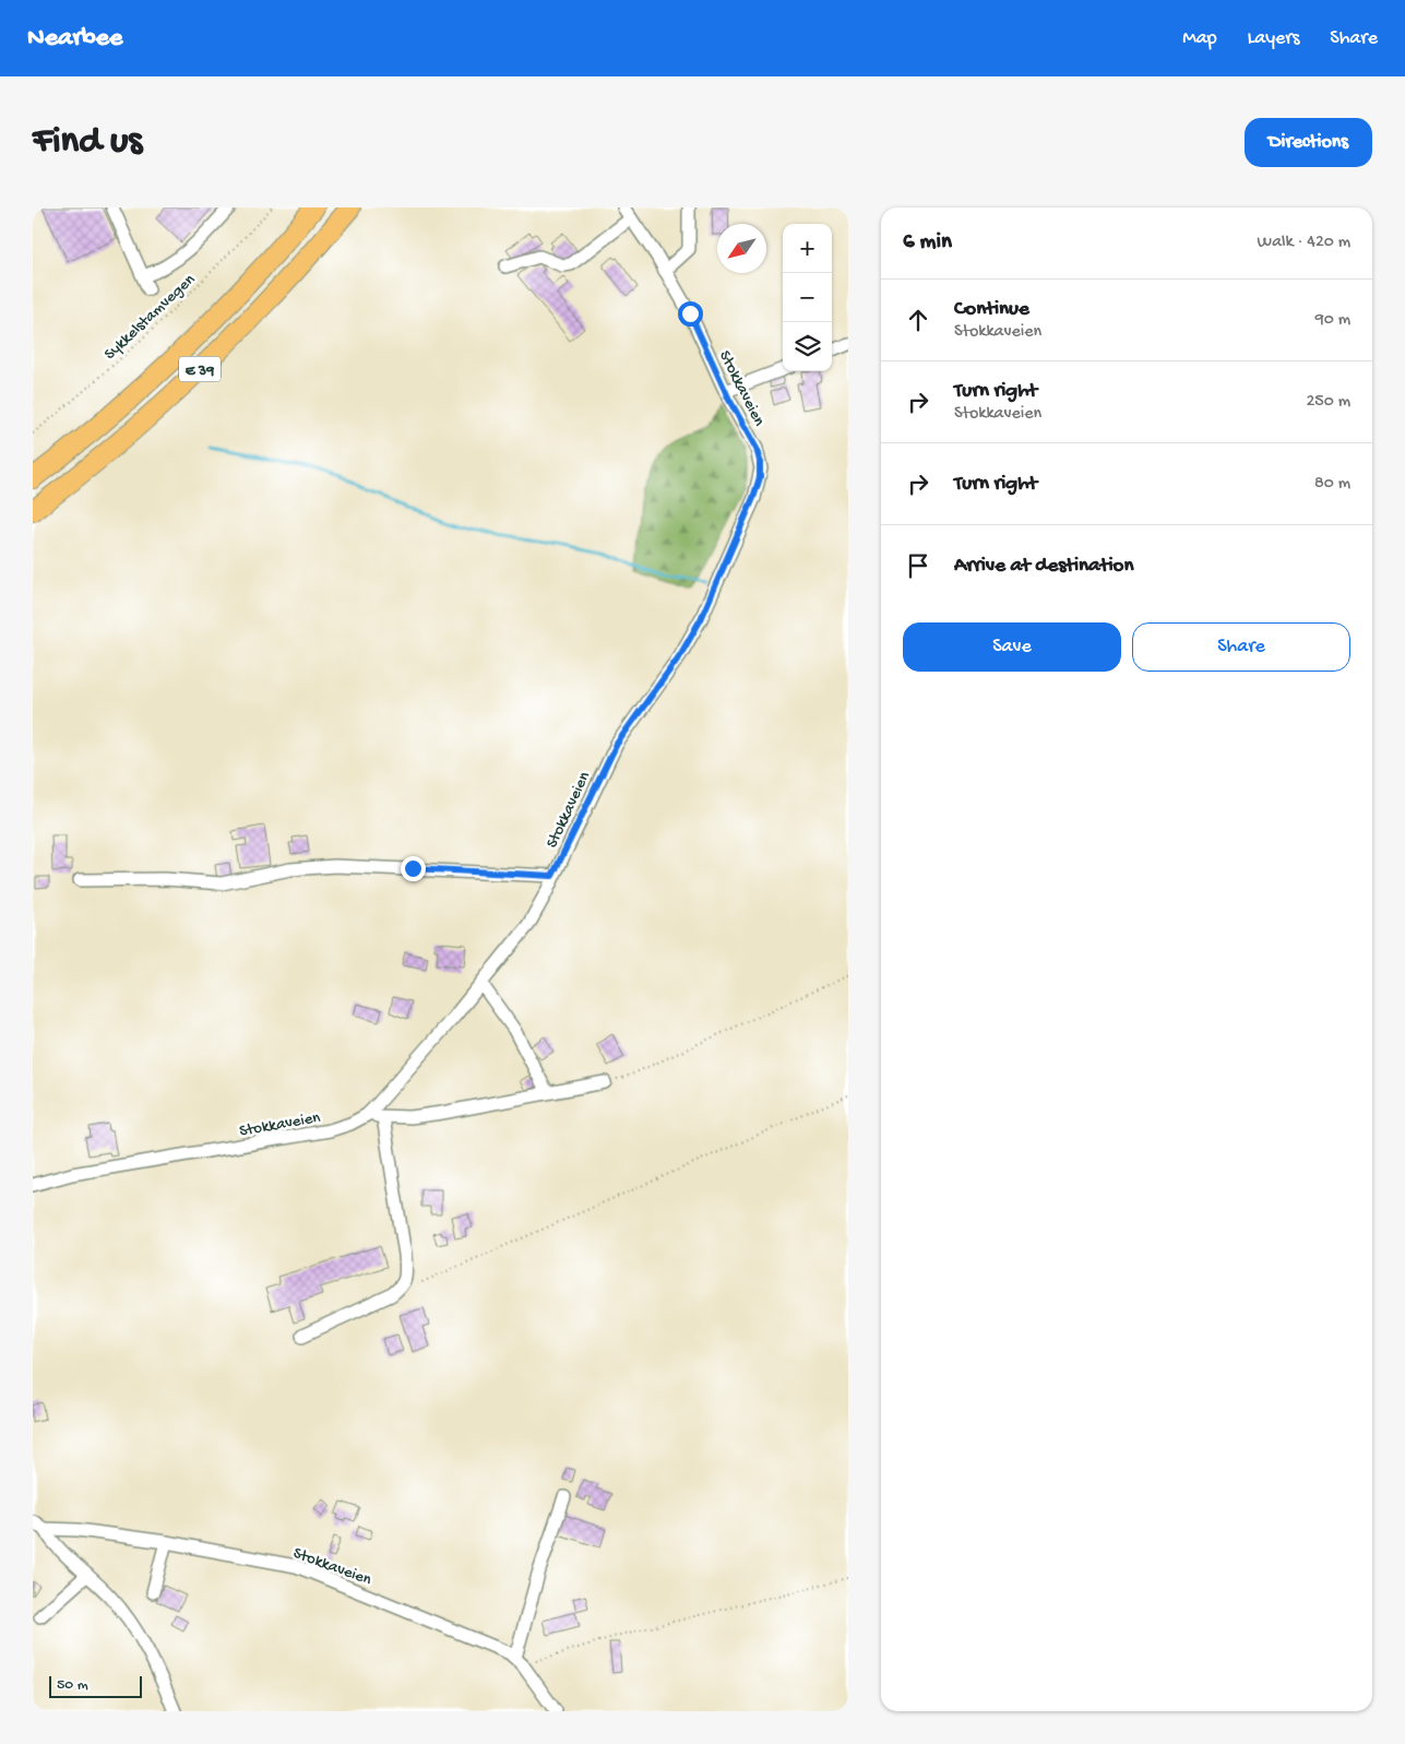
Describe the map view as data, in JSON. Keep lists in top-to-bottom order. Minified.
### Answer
{"streets":{"highway":["E 39"],"street":["Stokkaveien"],"path":["Sykkelstamvegen"]},"scale_bar":"50 m","north":"bottom left","page":{"header":"Nearbee","nav":["Map","Layers","Share"],"buttons":["Directions",["Save","Share"]],"title":"Find us","heading":["6 min","Walk · 420 m"],"map_buttons":["+","−"],"list":[["Continue","Stokkaveien","90 m"],["Turn right","Stokkaveien","250 m"],["Turn right","80 m"],"Arrive at destination"],"scale":"50 m"}}
